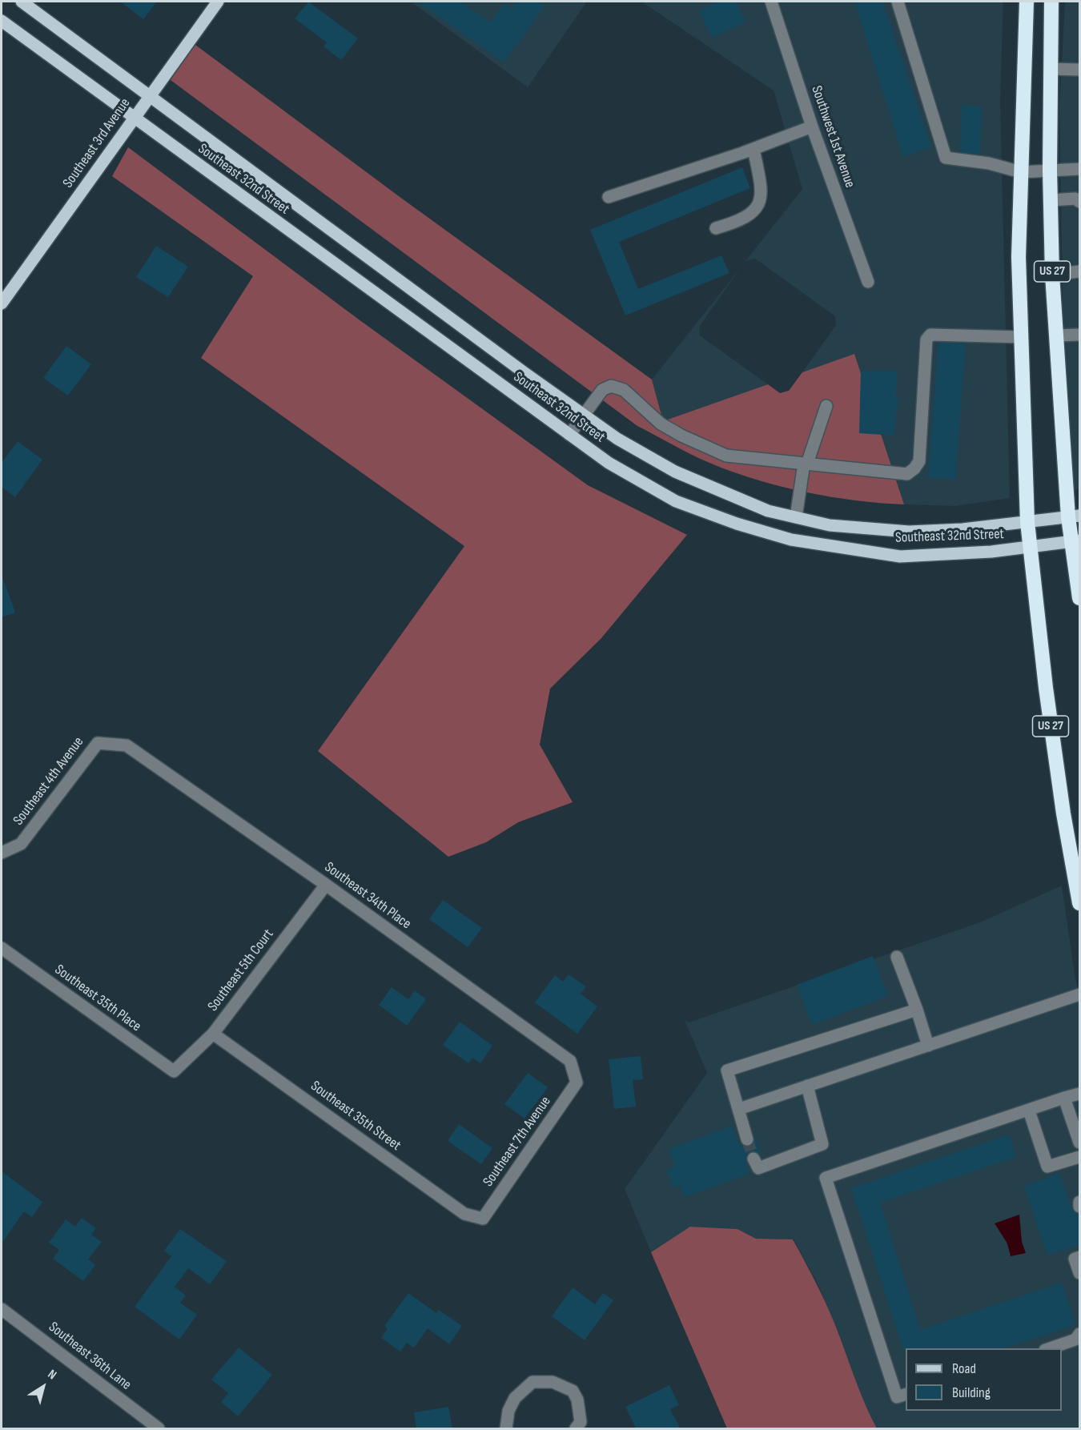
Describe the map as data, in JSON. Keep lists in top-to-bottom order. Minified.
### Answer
{"streets":{"highway":["US 27"],"main road":["Southeast 3rd Avenue","Southeast 32nd Street"],"street":["Southwest 1st Avenue","Southeast 4th Avenue","Southeast 34th Place","Southeast 5th Court","Southeast 35th Place","Southeast 35th Street","Southeast 7th Avenue","Southeast 36th Lane"]},"crossings":[["Southeast 3rd Avenue","Southeast 32nd Street"],["Southeast 32nd Street","US 27"],["Southeast 4th Avenue","Southeast 34th Place"],["Southeast 34th Place","Southeast 5th Court"],["Southeast 34th Place","Southeast 7th Avenue"],["Southeast 5th Court","Southeast 35th Place"],["Southeast 5th Court","Southeast 35th Street"],["Southeast 35th Street","Southeast 7th Avenue"]],"legend":["Road","Building"],"north":"top right"}
